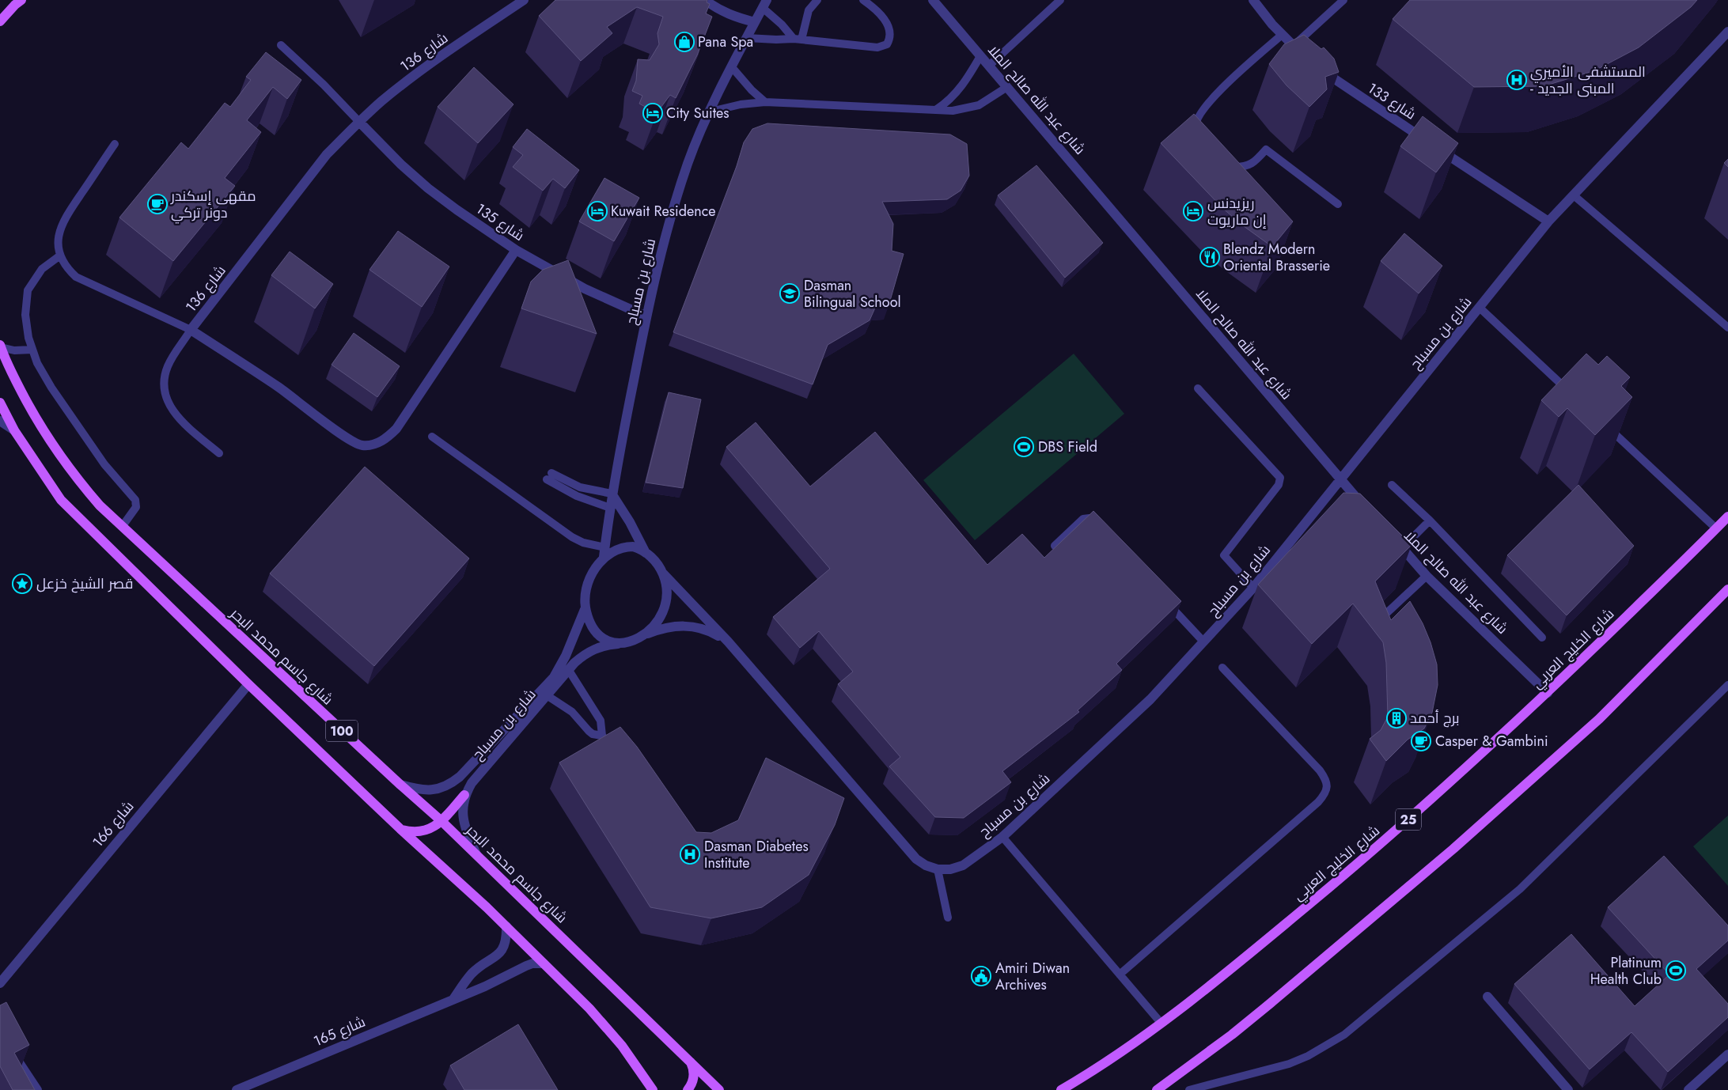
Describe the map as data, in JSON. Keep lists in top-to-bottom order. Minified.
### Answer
{"streets":{"main road":["شارع الخليج العربي","شارع جاسم محمد البحر","100","25"],"street":["شارع 136","شارع عبد الله صالح الملا","شارع 133","شارع 135","شارع بن مسباح","شارع 166","شارع 165"]},"crossings":[["شارع 136","شارع 135"],["شارع عبد الله صالح الملا","شارع بن مسباح"],["شارع عبد الله صالح الملا","شارع الخليج العربي"],["شارع 133","شارع بن مسباح"],["شارع 135","شارع بن مسباح"],["شارع بن مسباح","شارع جاسم محمد البحر"],["100","شارع 166"],["100","شارع 165"]],"places":{"shop":["Pana Spa"],"hospital":["المستشفى الأميري - المبنى الجديد","Dasman Diabetes Institute"],"hotel":["City Suites","Kuwait Residence","ريزيدنس إن ماريوت"],"cafe":["مقهى إسكندر دونر تركي","Casper & Gambini"],"restaurant":["Blendz Modern Oriental Brasserie"],"school or university":["Dasman Bilingual School"],"sports":["DBS Field","Platinum Health Club"],"place":["قصر الشيخ خزعل"],"building":["برج أحمد"],"public building":["Amiri Diwan Archives"]}}
